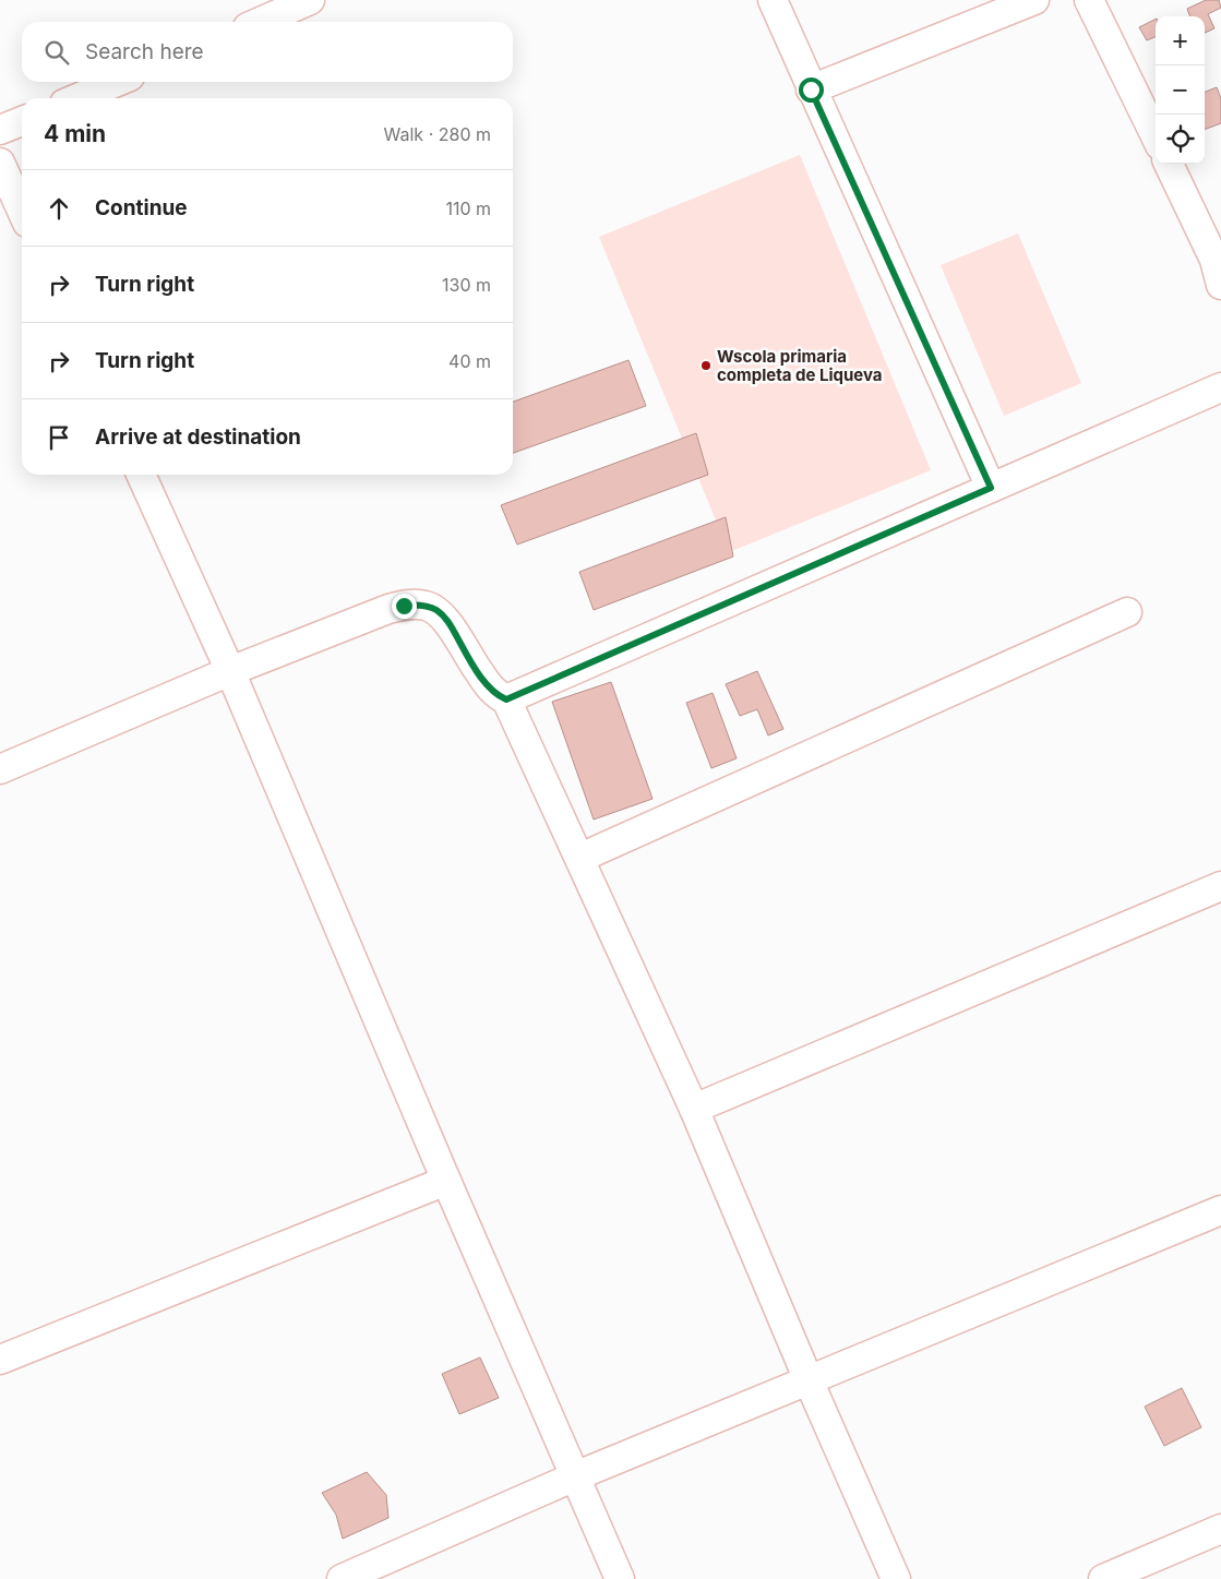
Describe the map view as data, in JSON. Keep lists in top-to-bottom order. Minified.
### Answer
{"places":["Wscola primaria completa de Liqueva"],"page":{"map_buttons":["+","−"],"search":"Search here","heading":["4 min","Walk · 280 m"],"list":[["Continue","110 m"],["Turn right","130 m"],["Turn right","40 m"],"Arrive at destination"]}}
